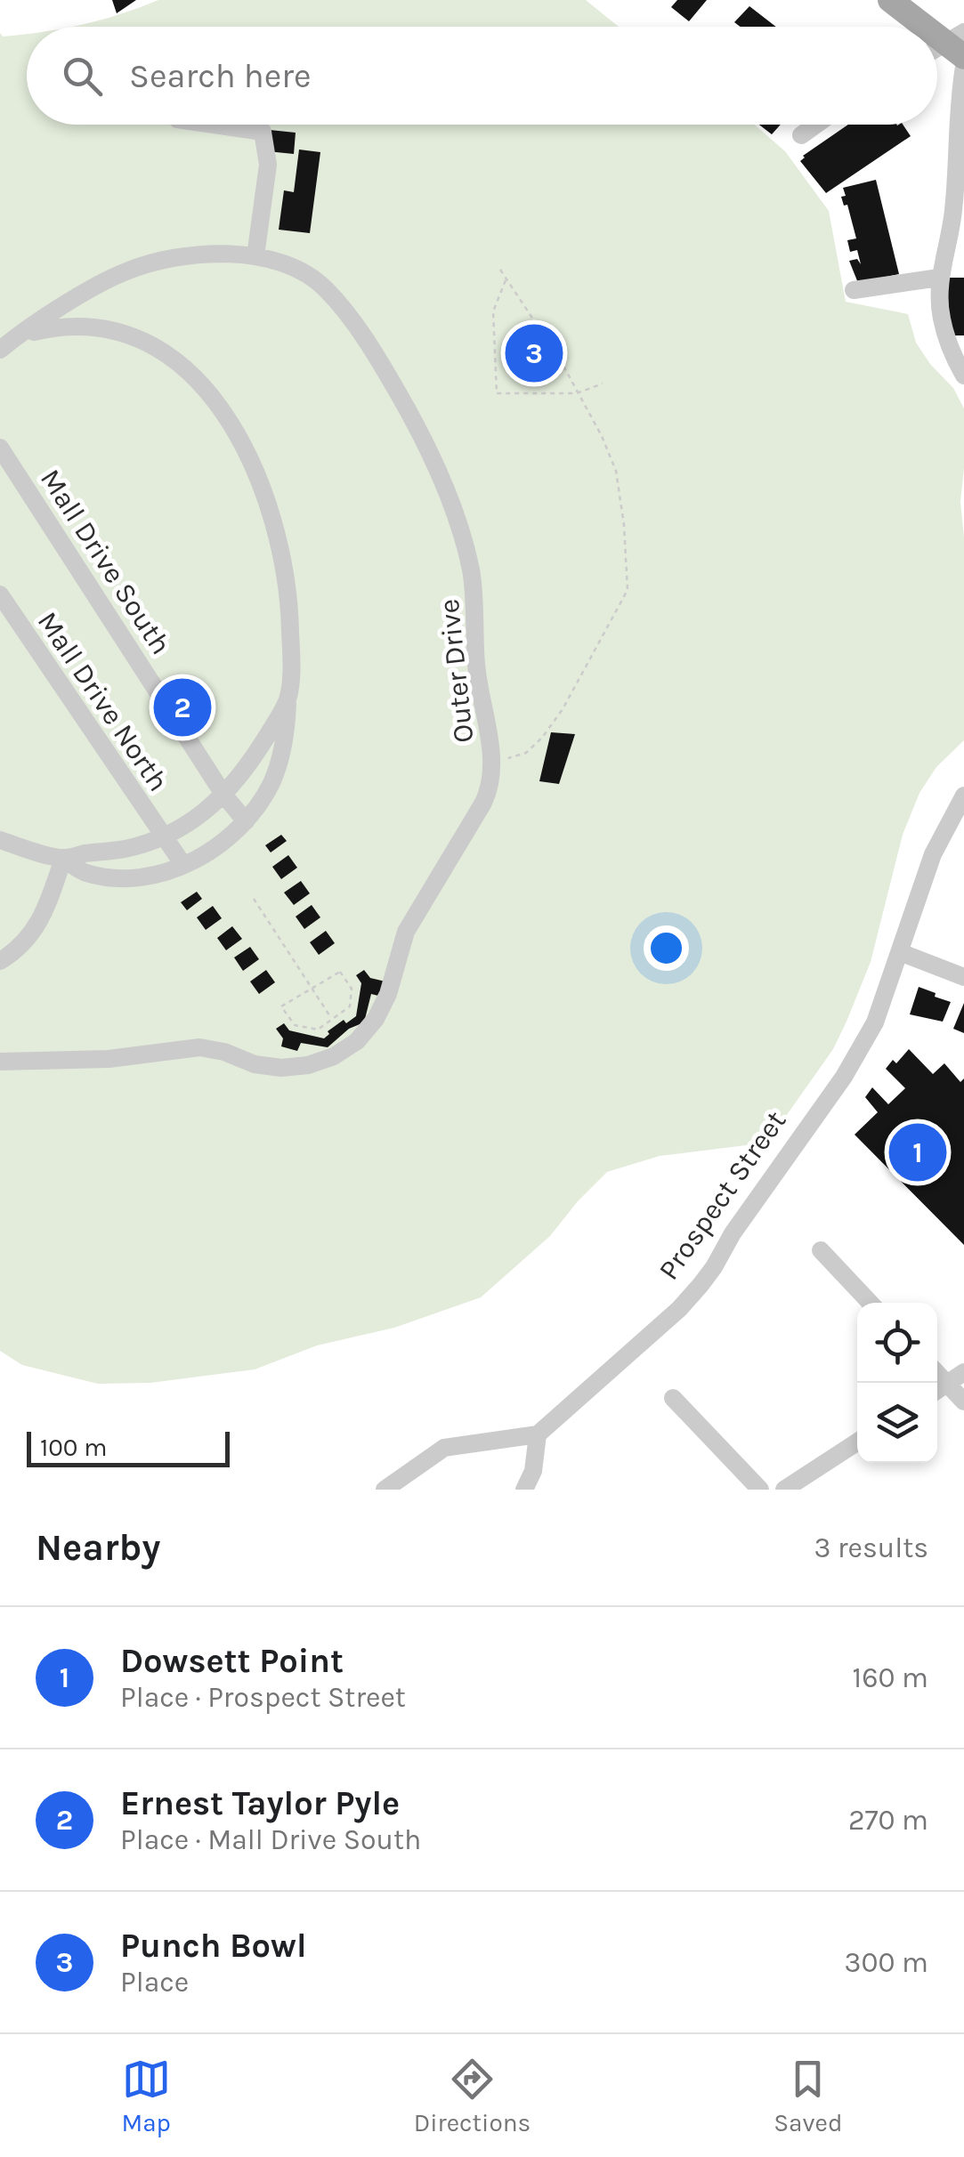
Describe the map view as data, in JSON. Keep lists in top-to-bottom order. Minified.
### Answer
{"streets":{"street":["Mall Drive South","Outer Drive","Mall Drive North","Prospect Street"]},"scale_bar":"100 m","page":{"search":"Search here","pins":["3","2","1"],"scale":"100 m","heading":["Nearby","3 results"],"list":[{"mark":"1","name":"Dowsett Point","note":"Place · Prospect Street","value":"160 m"},{"mark":"2","name":"Ernest Taylor Pyle","note":"Place · Mall Drive South","value":"270 m"},{"mark":"3","name":"Punch Bowl","note":"Place","value":"300 m"}],"nav":["Map","Directions","Saved"]}}
